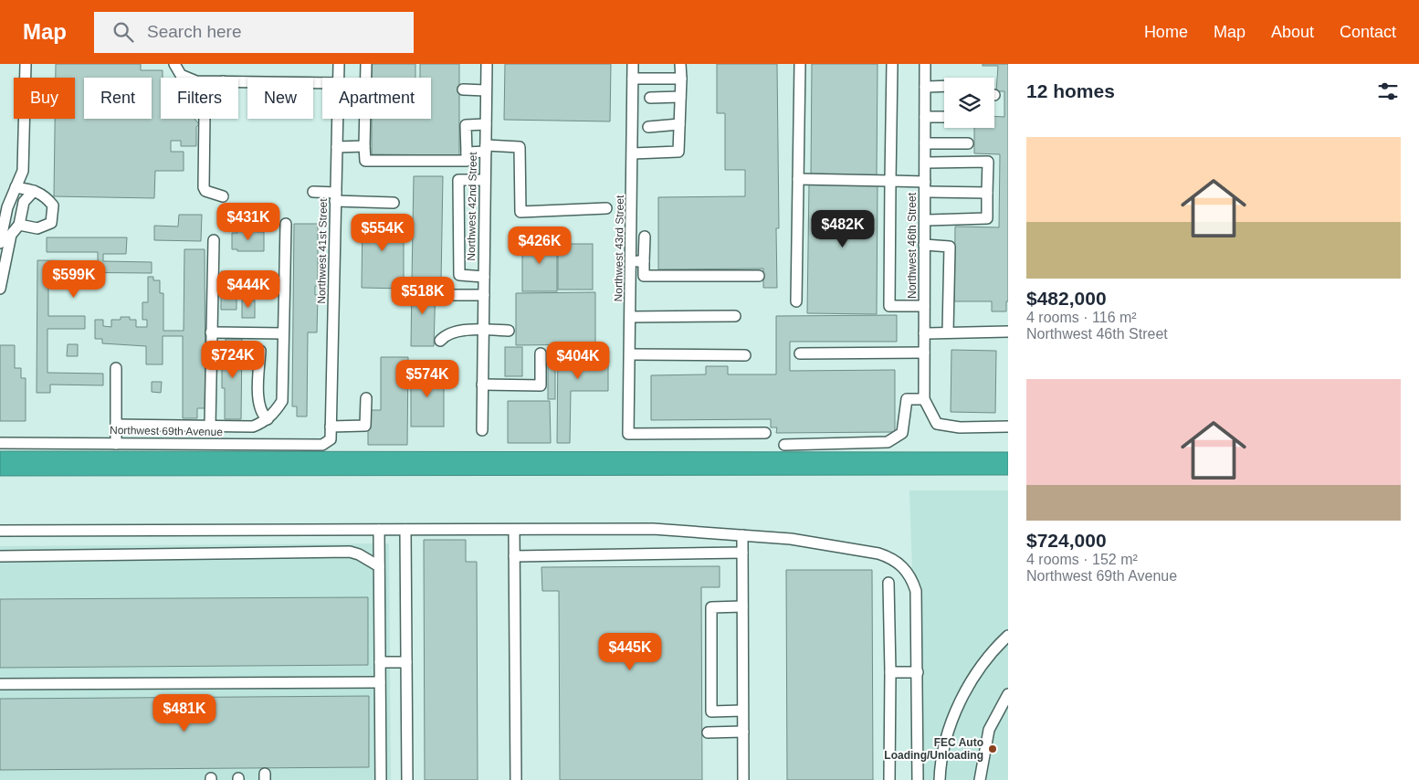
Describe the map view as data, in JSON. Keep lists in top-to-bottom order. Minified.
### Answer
{"streets":{"street":["Northwest 42nd Street","Northwest 46th Street","Northwest 43rd Street","Northwest 41st Street","Northwest 69th Avenue"]},"crossings":[["Northwest 41st Street","Northwest 69th Avenue"]],"places":["FEC Auto Loading/Unloading"],"page":{"header":"Map","search":"Search here","nav":["Home","Map","About","Contact"],"heading":"12 homes","chip":["Buy","Rent","Filters","New","Apartment"],"list":[{"name":"$482,000","note":"4 rooms · 116 m² · Northwest 46th Street"},{"name":"$724,000","note":"4 rooms · 152 m² · Northwest 69th Avenue"}],"price":["$431K","$482K","$554K","$426K","$599K","$444K","$518K","$724K","$404K","$574K","$445K","$481K"]}}
